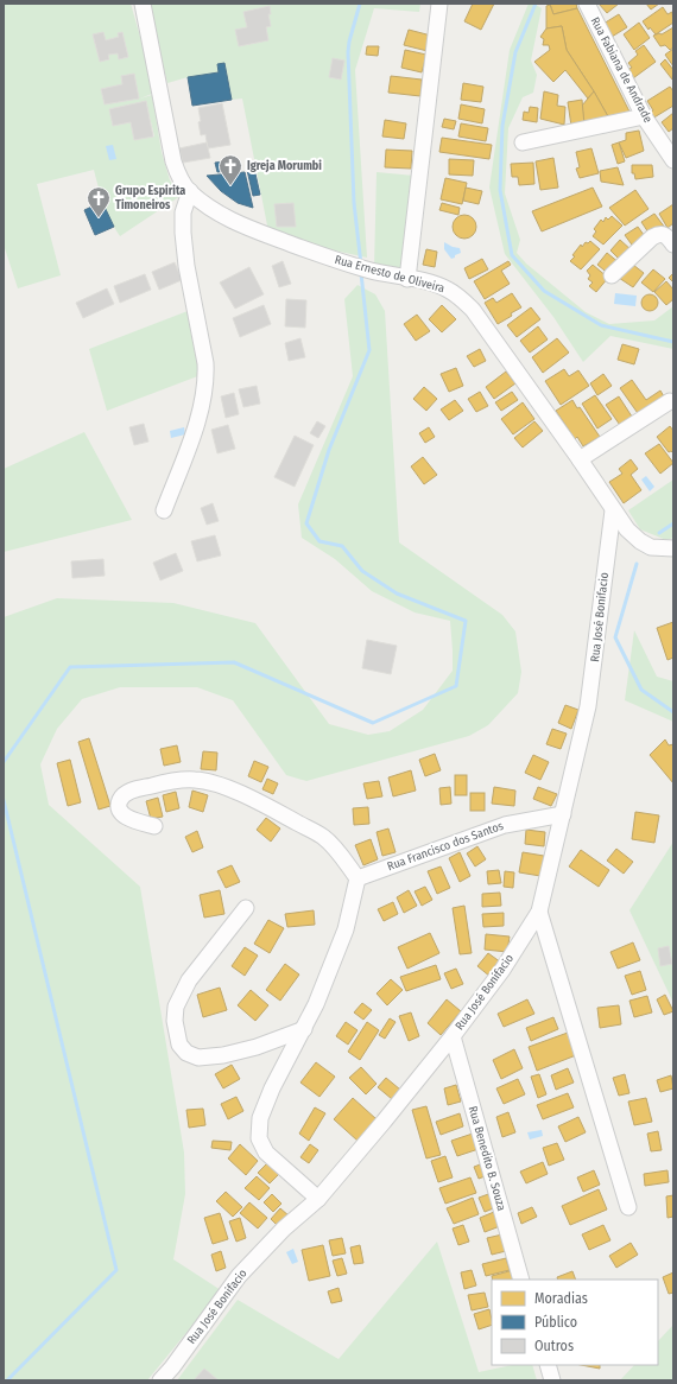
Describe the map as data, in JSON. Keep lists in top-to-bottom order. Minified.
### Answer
{"streets":{"street":["Rua Fabiana de Andrade","Rua Ernesto de Oliveira","Rua José Bonifacio","Rua Francisco dos Santos","Rua Benedito B. Souza"]},"crossings":[["Rua Ernesto de Oliveira","Rua José Bonifacio"],["Rua José Bonifacio","Rua Francisco dos Santos"],["Rua José Bonifacio","Rua Benedito B. Souza"]],"places":{"church":["Igreja Morumbi","Grupo Espirita Timoneiros"]},"legend":["Moradias","Público","Outros"]}
